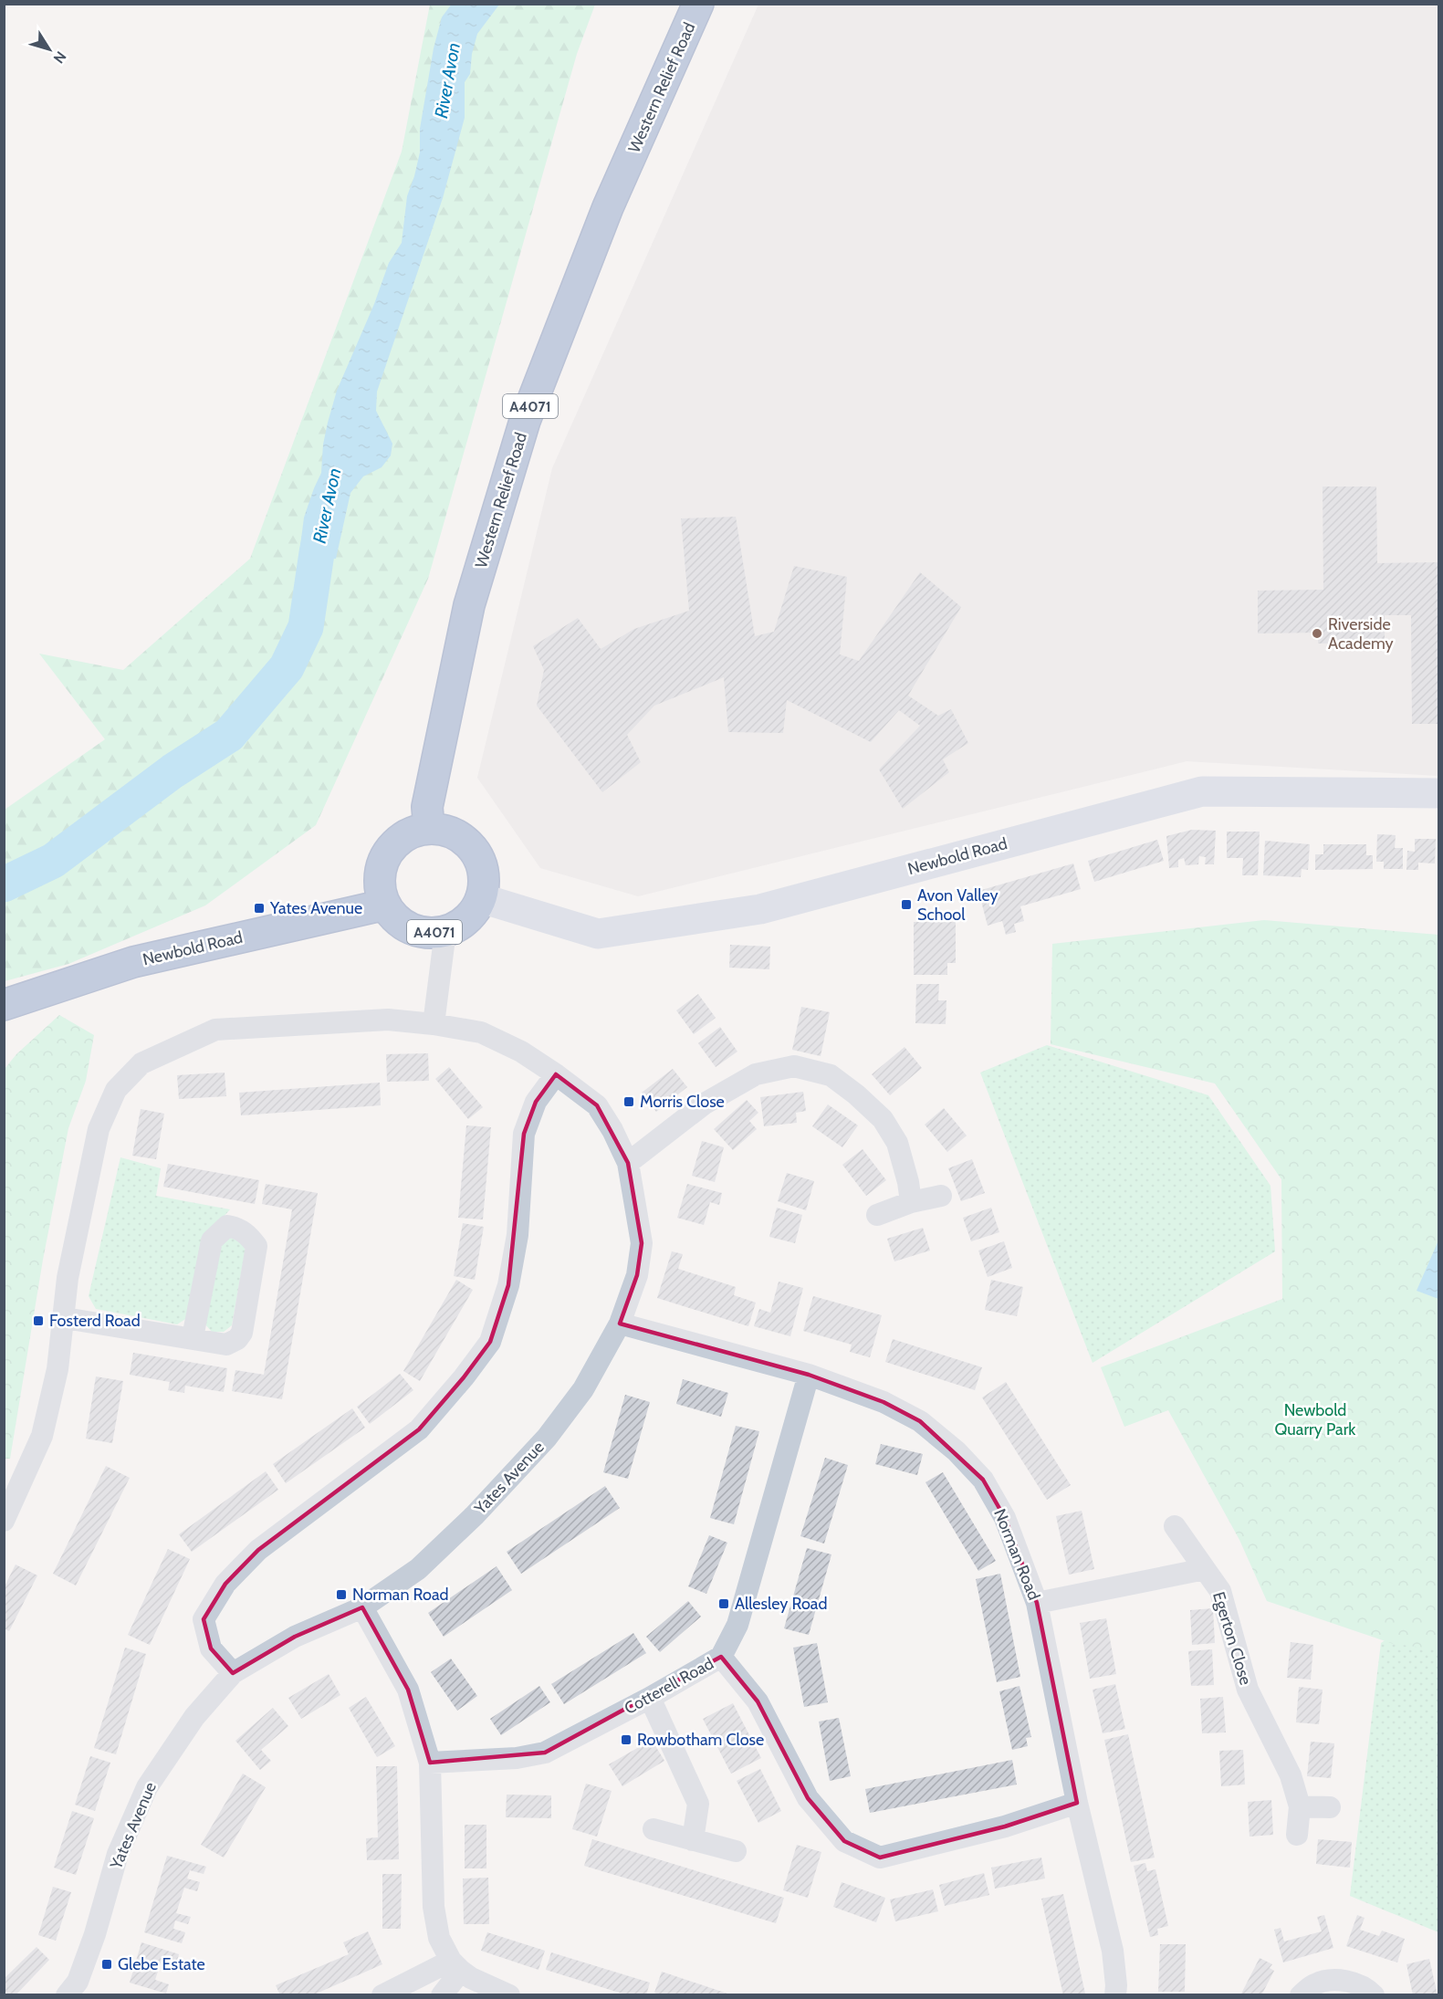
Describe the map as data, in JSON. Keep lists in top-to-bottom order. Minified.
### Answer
{"streets":{"highway":["Western Relief Road","A4071","Newbold Road"],"street":["Yates Avenue","Norman Road","Egerton Close","Cotterell Road"]},"crossings":[["Western Relief Road","A4071"],["Western Relief Road","Newbold Road"],["A4071","Newbold Road"],["Yates Avenue","Norman Road"],["Norman Road","Cotterell Road"]],"water":["River Avon"],"parks":["Newbold Quarry Park"],"places":{"other":["Riverside Academy"],"transit":["Avon Valley School","Yates Avenue","Morris Close","Fosterd Road","Norman Road","Allesley Road","Rowbotham Close","Glebe Estate"]},"north":"bottom right"}
